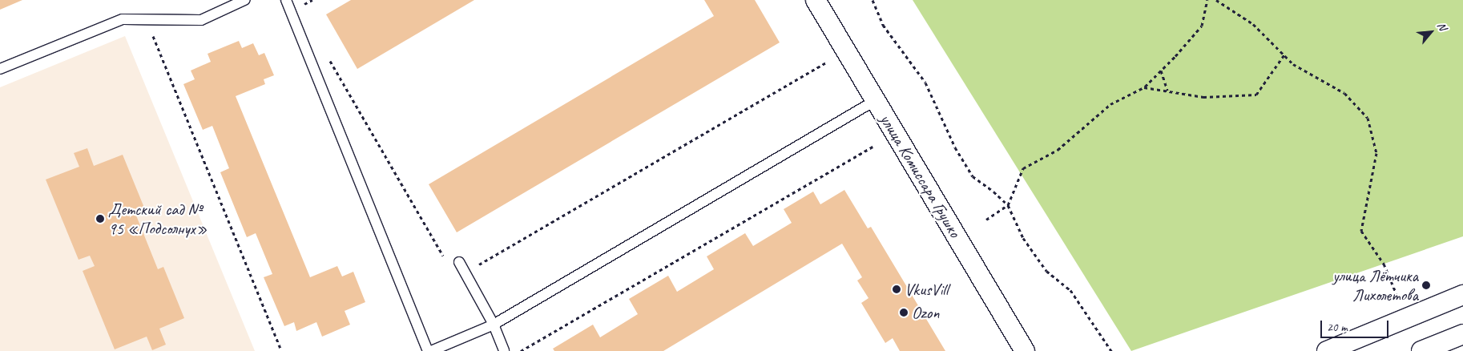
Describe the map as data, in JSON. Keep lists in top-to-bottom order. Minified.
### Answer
{"streets":{"street":["улица Комиссара Грушко"]},"places":["Детский сад № 95 «Подсолнух»","улица Лётчика Лихолетова","VkusVill","Ozon"],"scale_bar":"20 m","north":"top right"}
